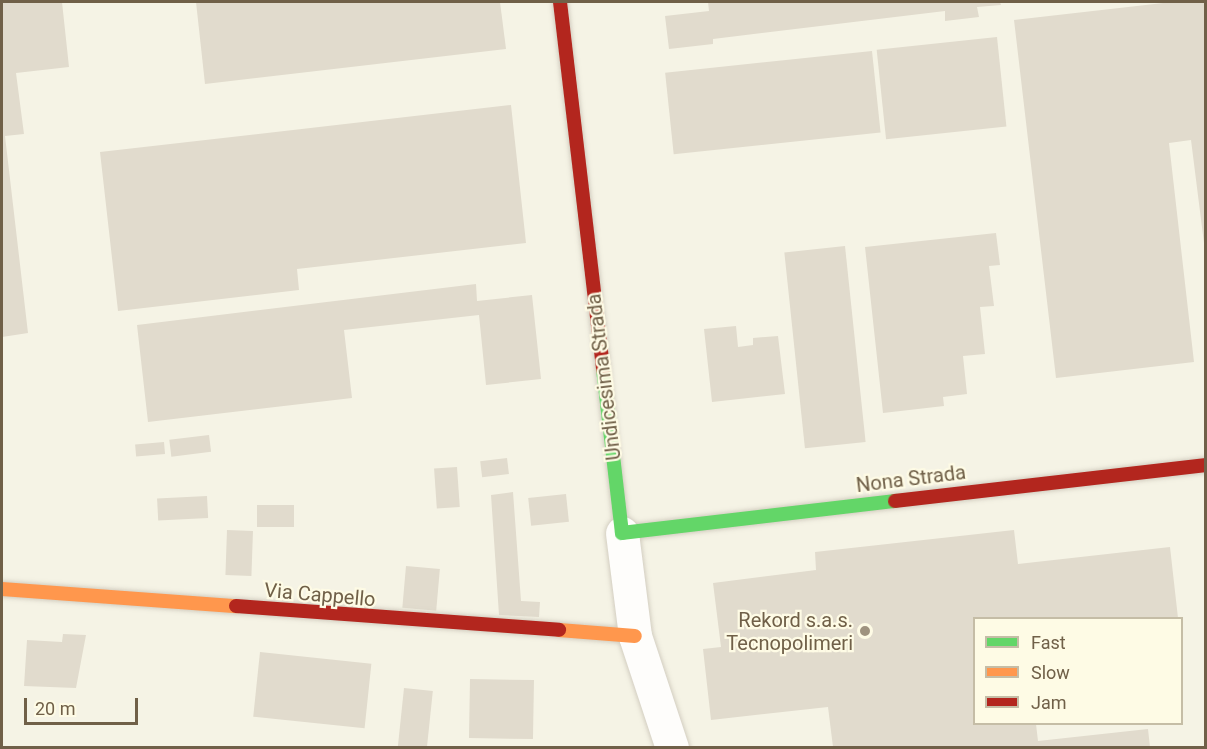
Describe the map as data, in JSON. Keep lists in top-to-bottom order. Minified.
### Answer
{"streets":{"street":["Undicesima Strada","Nona Strada","Via Cappello"]},"crossings":[["Undicesima Strada","Nona Strada"],["Undicesima Strada","Via Cappello"]],"places":["Rekord s.a.s. Tecnopolimeri"],"legend":["Fast","Slow","Jam"],"scale_bar":"20 m"}
